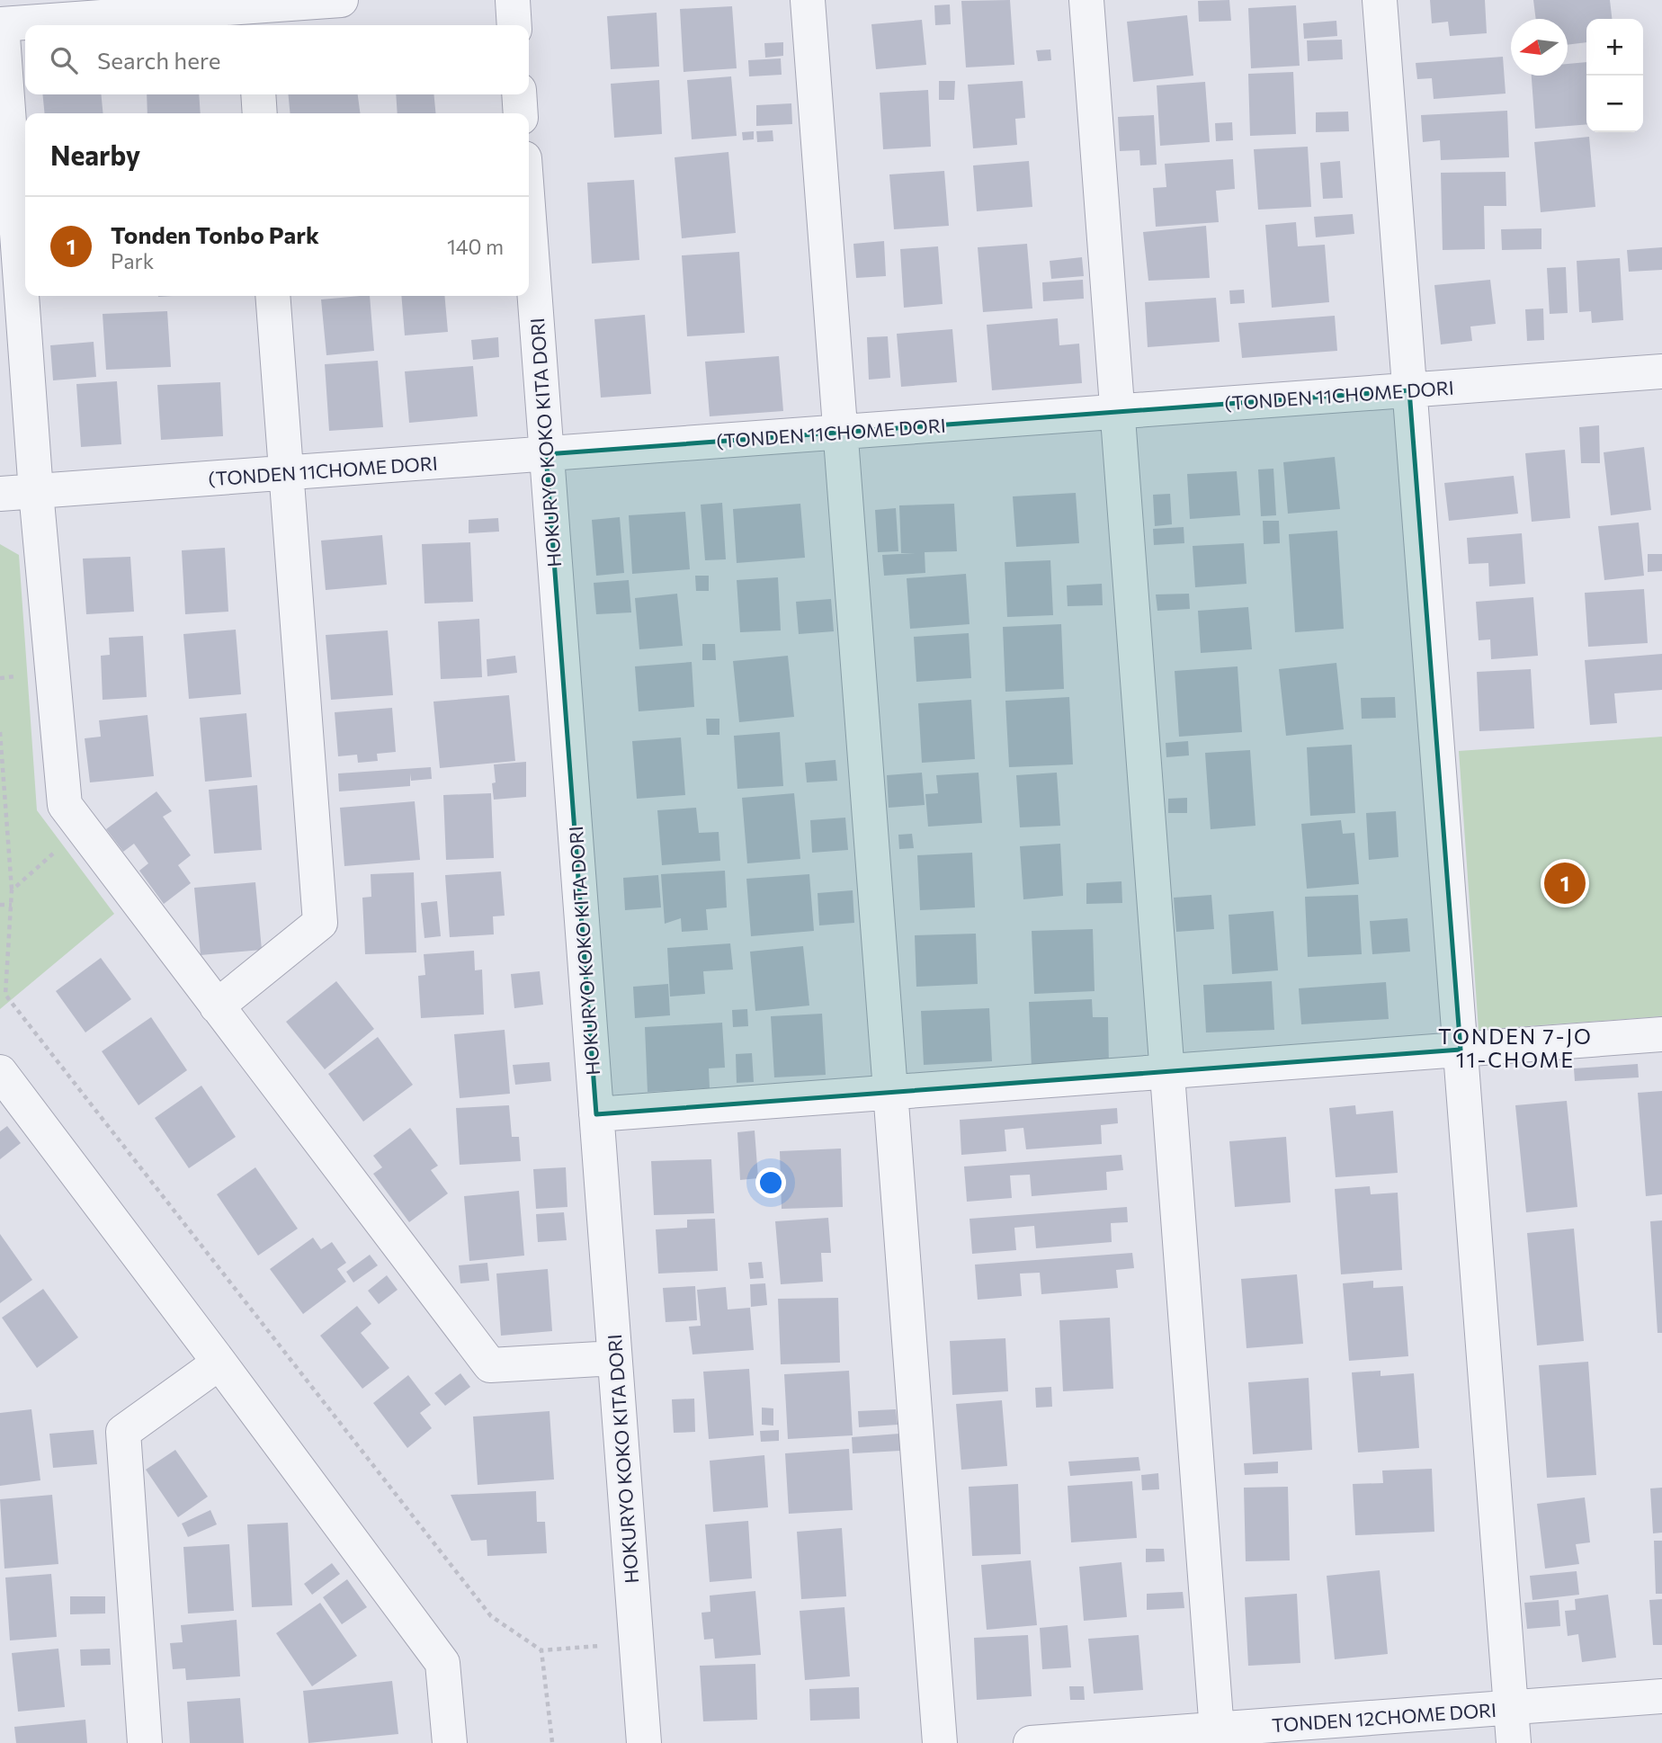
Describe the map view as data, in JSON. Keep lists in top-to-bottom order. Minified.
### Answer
{"streets":{"street":["(TONDEN 11CHOME DORI","HOKURYO KOKO KITA DORI","TONDEN 12CHOME DORI"]},"crossings":[["(TONDEN 11CHOME DORI","HOKURYO KOKO KITA DORI"]],"districts":["TONDEN 7-JO 11-CHOME"],"north":"left","page":{"map_buttons":["+","−"],"search":"Search here","heading":"Nearby","list":[{"mark":"1","name":"Tonden Tonbo Park","note":"Park","value":"140 m"}],"pins":"1"}}
